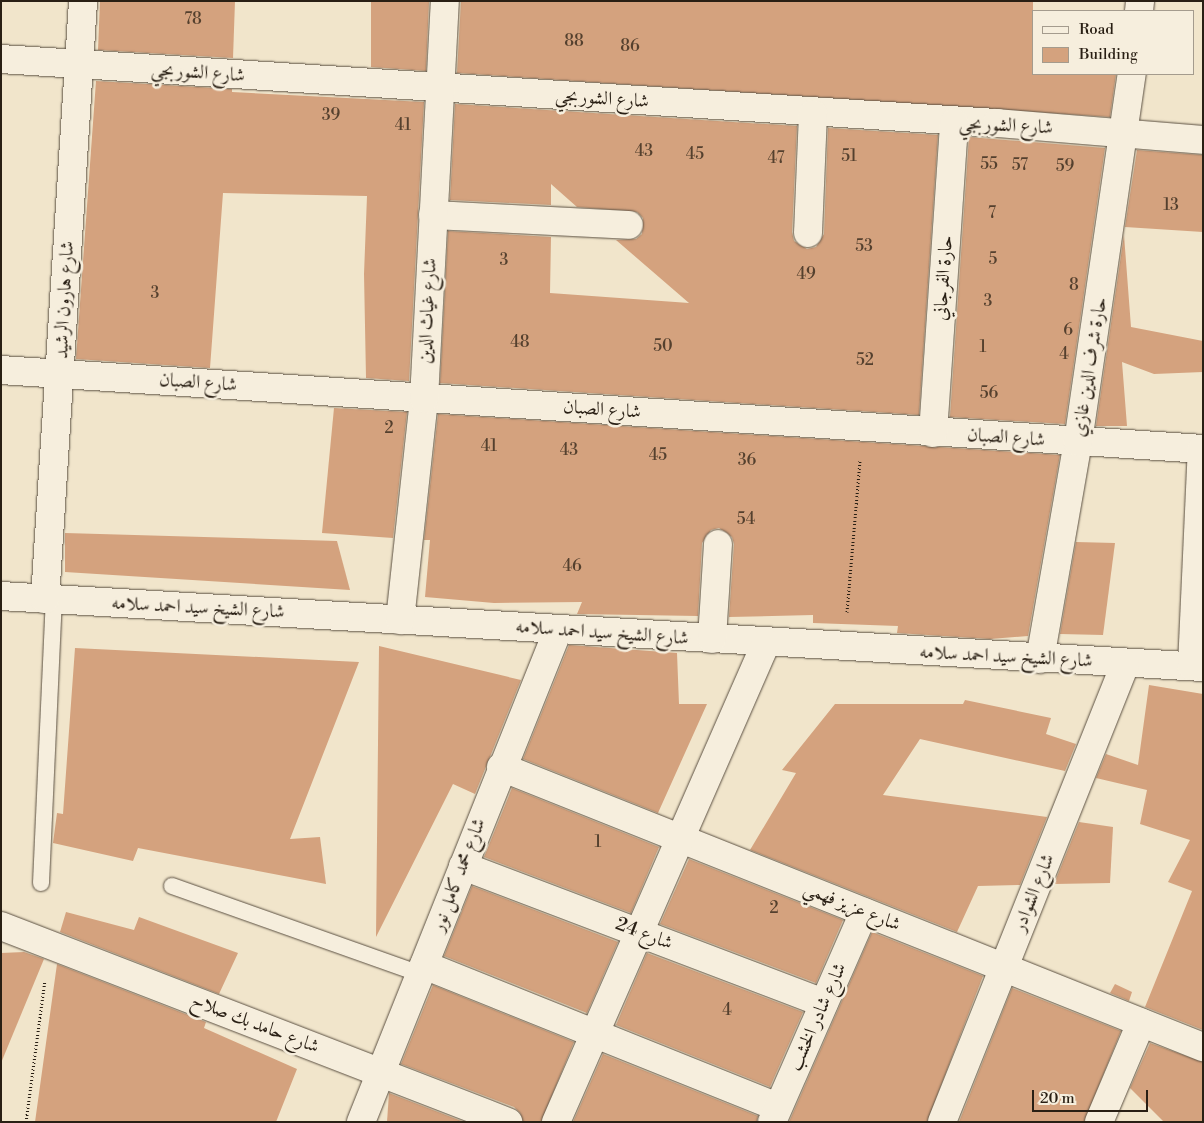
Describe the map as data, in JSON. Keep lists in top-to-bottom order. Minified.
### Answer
{"streets":{"street":["شارع الشوربجي","حارة الفرجاني","شارع هارون الرشيد","شارع غياث الدين","حارة شرف الدين غازي","شارع الصبان","شارع الشيخ سيد احمد سلامه","شارع محمد كامل نور","شارع الشوادر","شارع عزيز فهمي","شارع 24","شارع شادر الخشب","شارع حامد بك صلاح"]},"crossings":[["شارع الشوربجي","حارة الفرجاني"],["شارع الشوربجي","شارع هارون الرشيد"],["شارع الشوربجي","شارع غياث الدين"],["شارع الشوربجي","حارة شرف الدين غازي"],["حارة الفرجاني","شارع الصبان"],["شارع هارون الرشيد","شارع الصبان"],["شارع هارون الرشيد","شارع الشيخ سيد احمد سلامه"],["شارع غياث الدين","شارع الصبان"],["شارع غياث الدين","شارع الشيخ سيد احمد سلامه"],["حارة شرف الدين غازي","شارع الصبان"],["حارة شرف الدين غازي","شارع الشيخ سيد احمد سلامه"],["شارع الشيخ سيد احمد سلامه","شارع محمد كامل نور"],["شارع الشيخ سيد احمد سلامه","شارع الشوادر"],["شارع محمد كامل نور","شارع عزيز فهمي"],["شارع محمد كامل نور","شارع 24"],["شارع محمد كامل نور","شارع حامد بك صلاح"],["شارع الشوادر","شارع عزيز فهمي"],["شارع عزيز فهمي","شارع شادر الخشب"],["شارع 24","شارع شادر الخشب"]],"house_numbers":["78","88","86","39","41","43","45","51","47","55","57","59","13","7","53","5","3","49","8","3","3","6","48","50","1","4","52","56","2","41","43","45","36","54","46","1","2","4"],"legend":["Road","Building"],"scale_bar":"20 m"}
